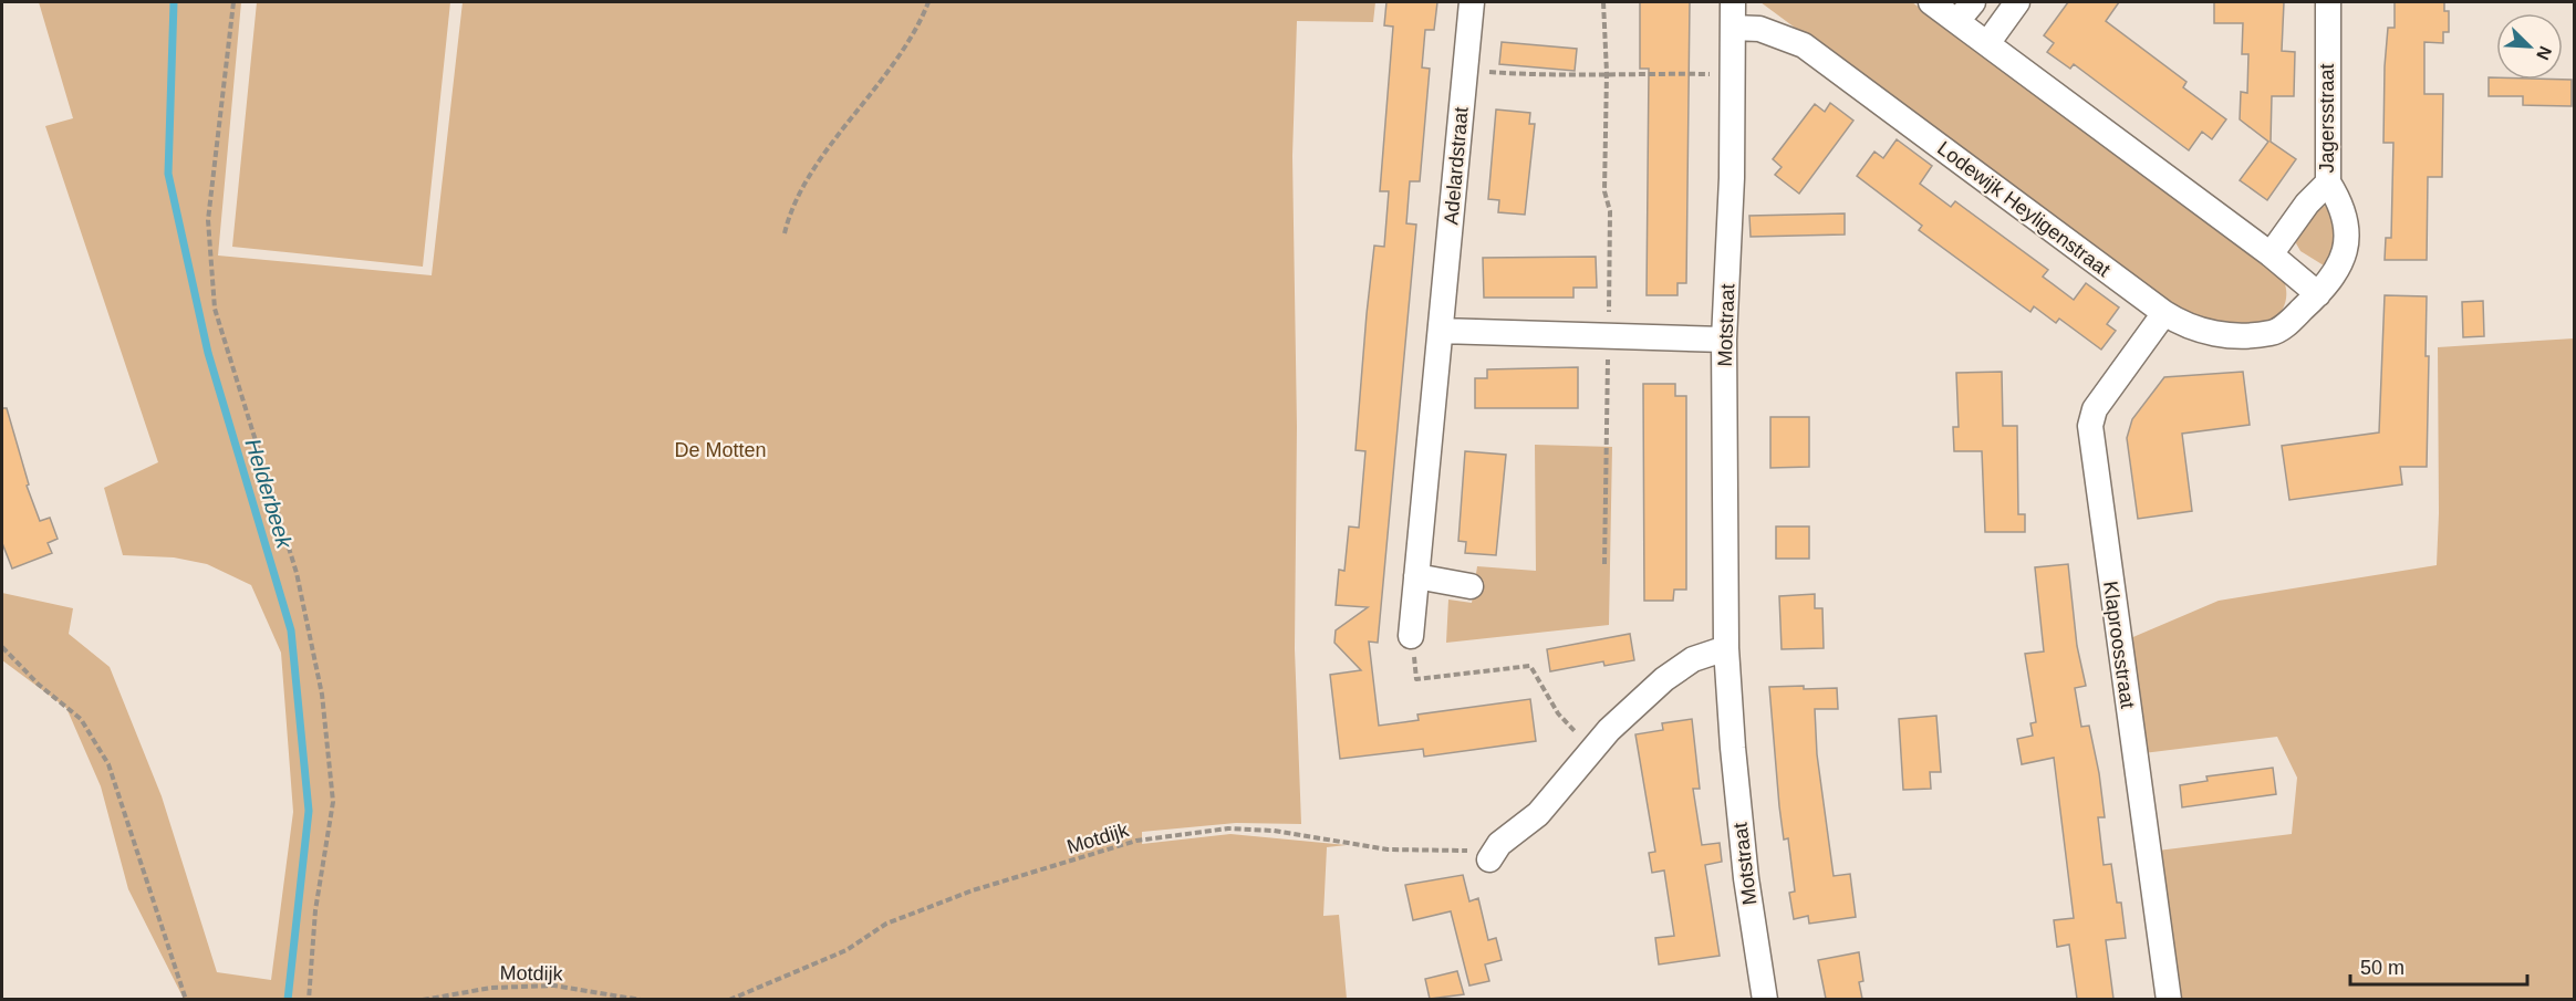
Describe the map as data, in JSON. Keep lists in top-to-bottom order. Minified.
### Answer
{"streets":{"street":["Jagersstraat","Adelardstraat","Lodewijk Heyligenstraat","Motstraat","Klaproosstraat"],"path":["Motdijk"]},"crossings":[["Jagersstraat","Lodewijk Heyligenstraat"],["Lodewijk Heyligenstraat","Motstraat"],["Lodewijk Heyligenstraat","Klaproosstraat"]],"water":["Helderbeek"],"parks":["De Motten"],"scale_bar":"50 m","north":"bottom right"}
